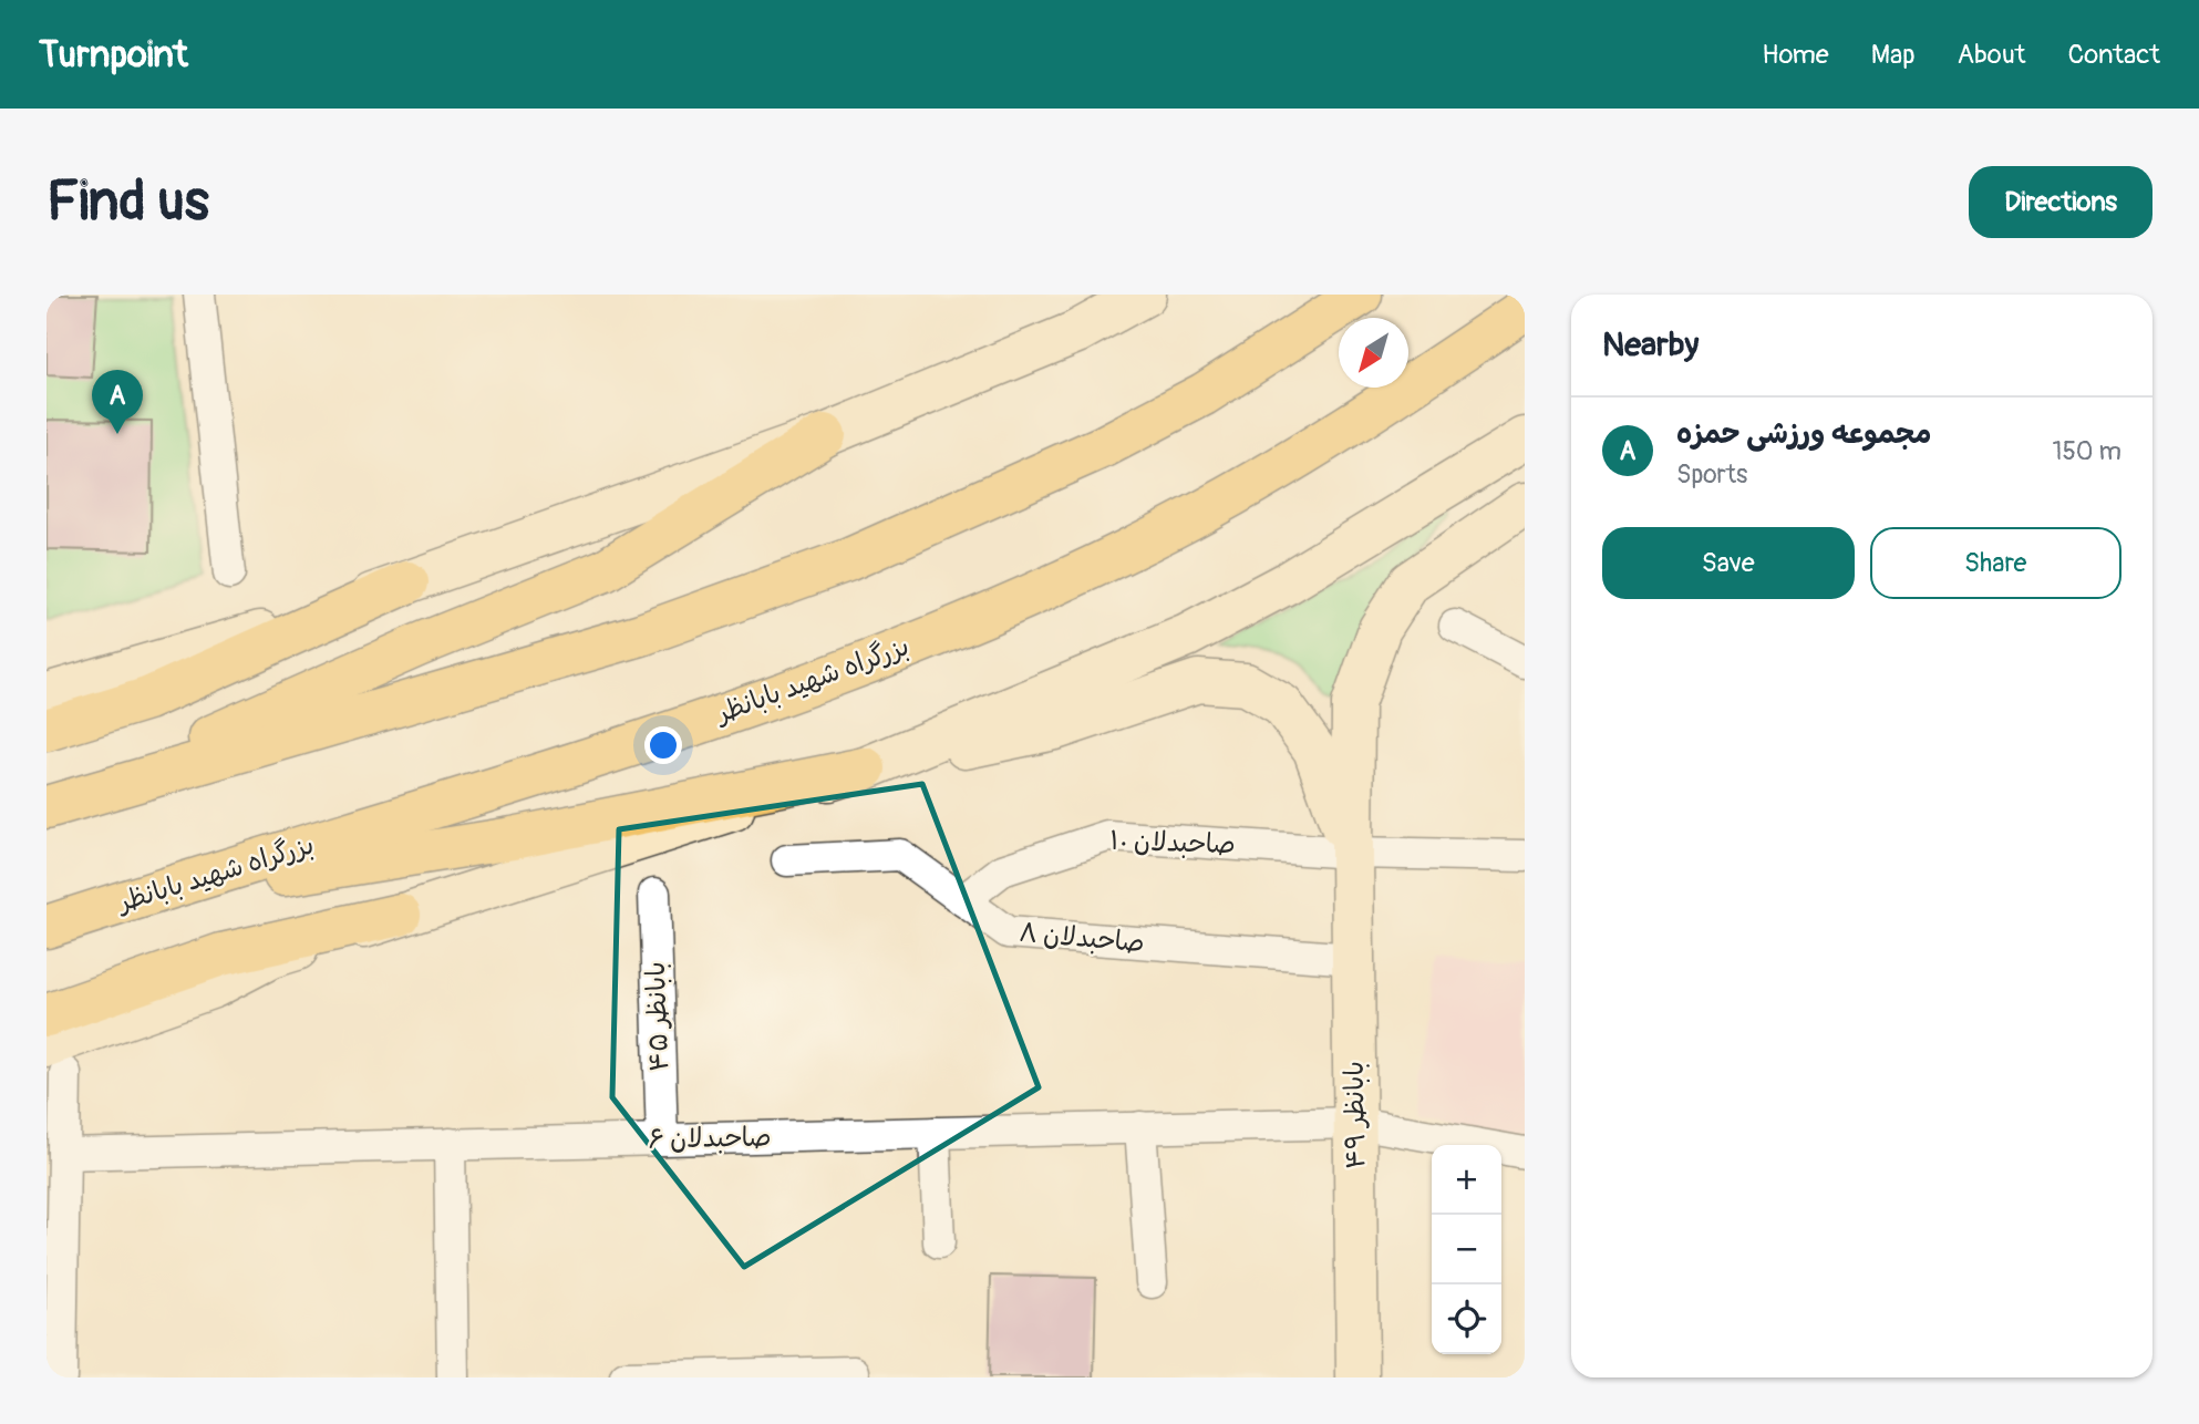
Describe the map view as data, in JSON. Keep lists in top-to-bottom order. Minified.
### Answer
{"streets":{"highway":["بزرگراه شهید بابانظر"],"main road":["بابانظر ۴۹"],"street":["صاحبدلان ۱۰","صاحبدلان ۸","بابانظر ۴۵","صاحبدلان ۶"]},"crossings":[["صاحبدلان ۱۰","صاحبدلان ۸"],["صاحبدلان ۱۰","بابانظر ۴۹"],["صاحبدلان ۸","بابانظر ۴۹"],["بابانظر ۴۵","صاحبدلان ۶"],["بابانظر ۴۹","صاحبدلان ۶"]],"north":"bottom left","page":{"header":"Turnpoint","nav":["Home","Map","About","Contact"],"buttons":["Directions",["Save","Share"]],"title":"Find us","heading":"Nearby","pins":"A","list":[{"mark":"A","name":"مجموعه ورزشی حمزه","note":"Sports","value":"150 m"}],"map_buttons":["+","−"]}}
